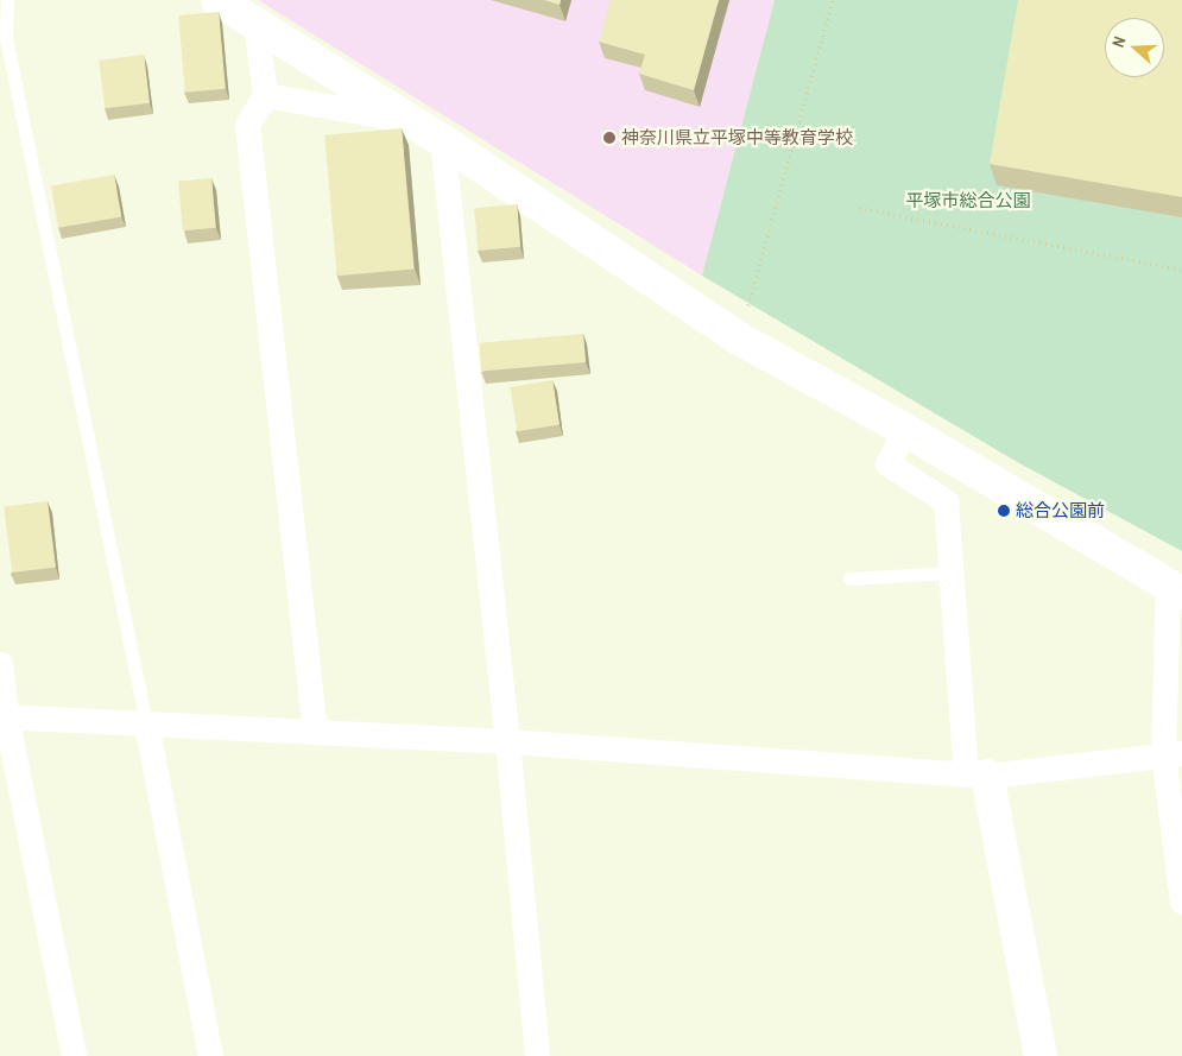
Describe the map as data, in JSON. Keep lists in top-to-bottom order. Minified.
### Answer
{"parks":["平塚市総合公園"],"places":["神奈川県立平塚中等教育学校","総合公園前"],"north":"left"}
